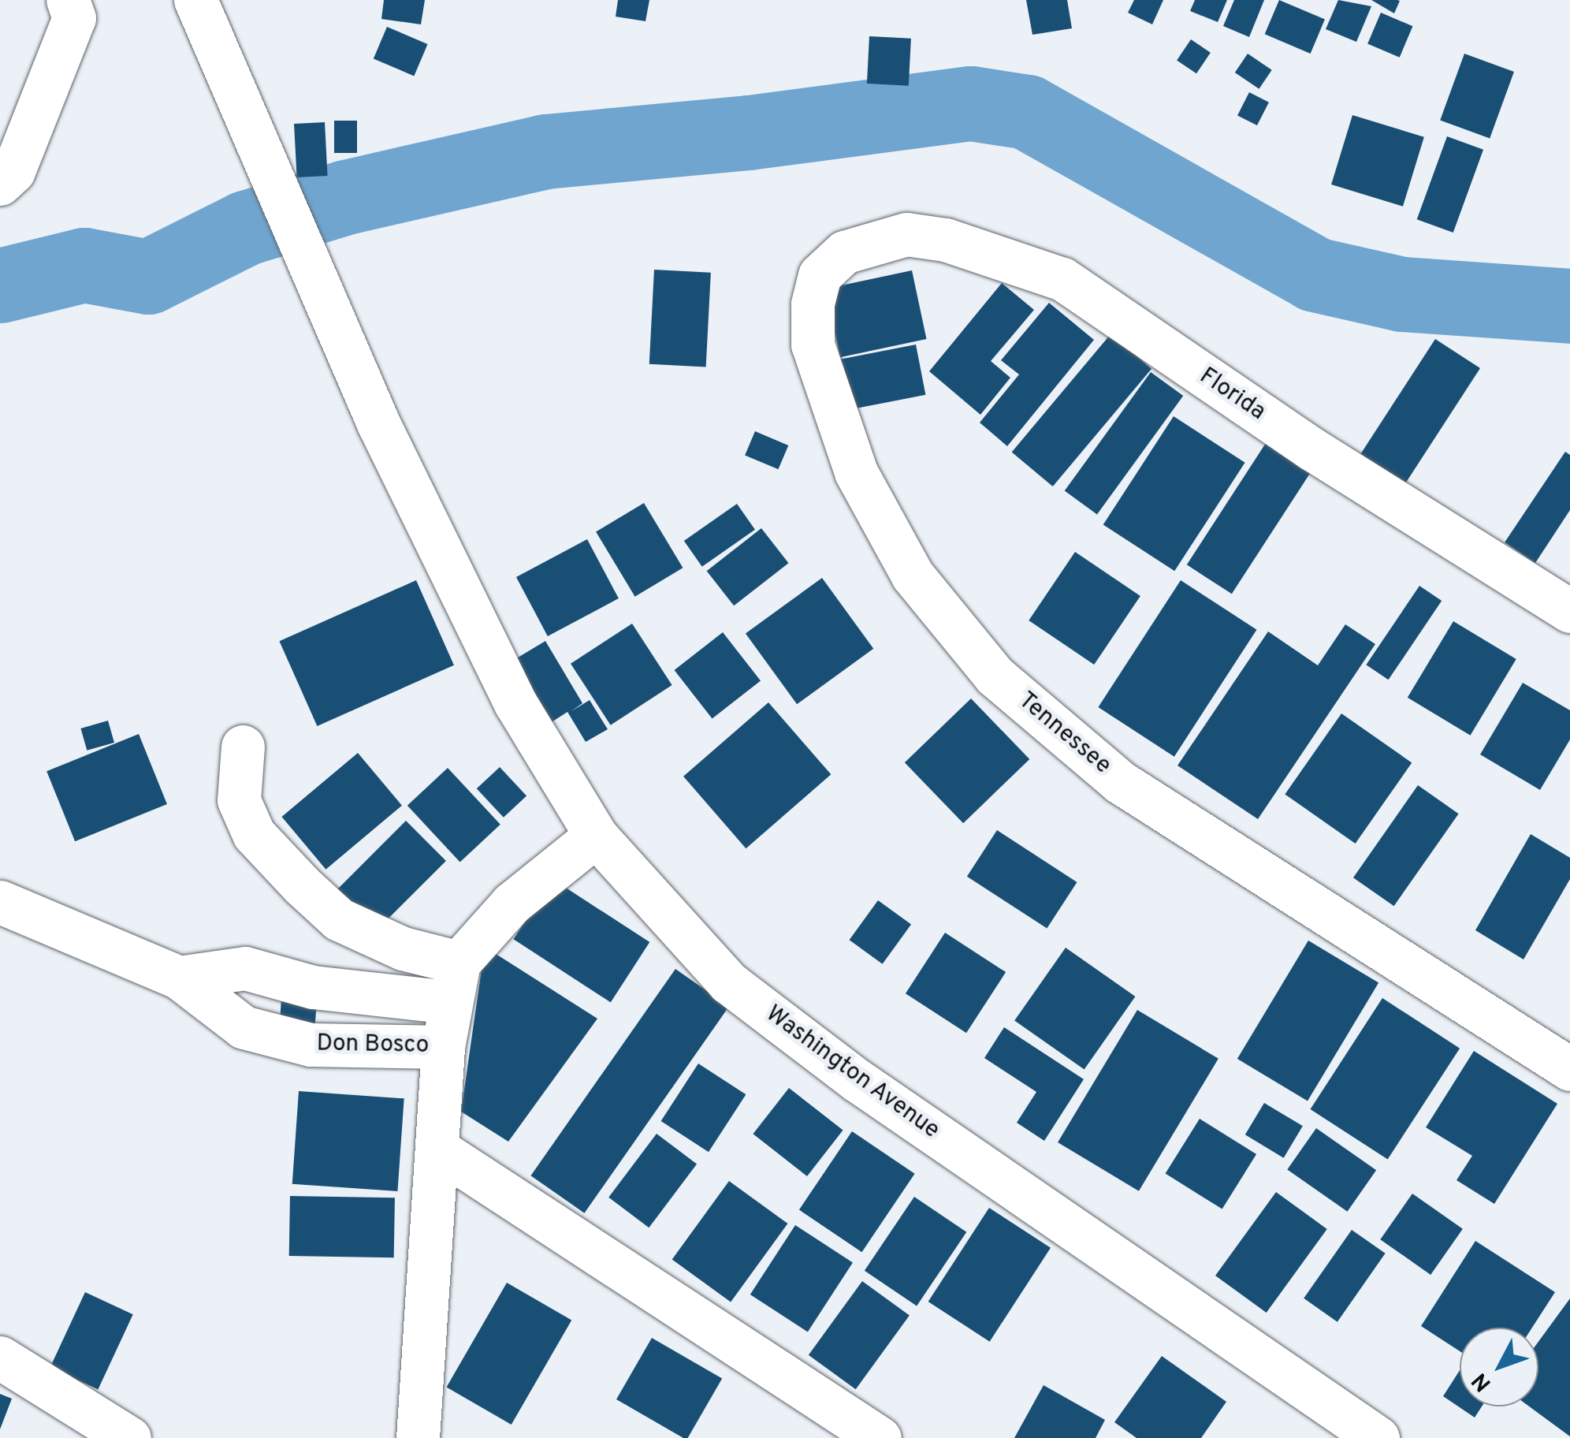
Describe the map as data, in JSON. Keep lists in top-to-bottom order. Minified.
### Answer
{"streets":{"street":["Florida","Tennessee","Don Bosco","Washington Avenue"]},"crossings":[["Florida","Tennessee"]],"north":"bottom left"}
